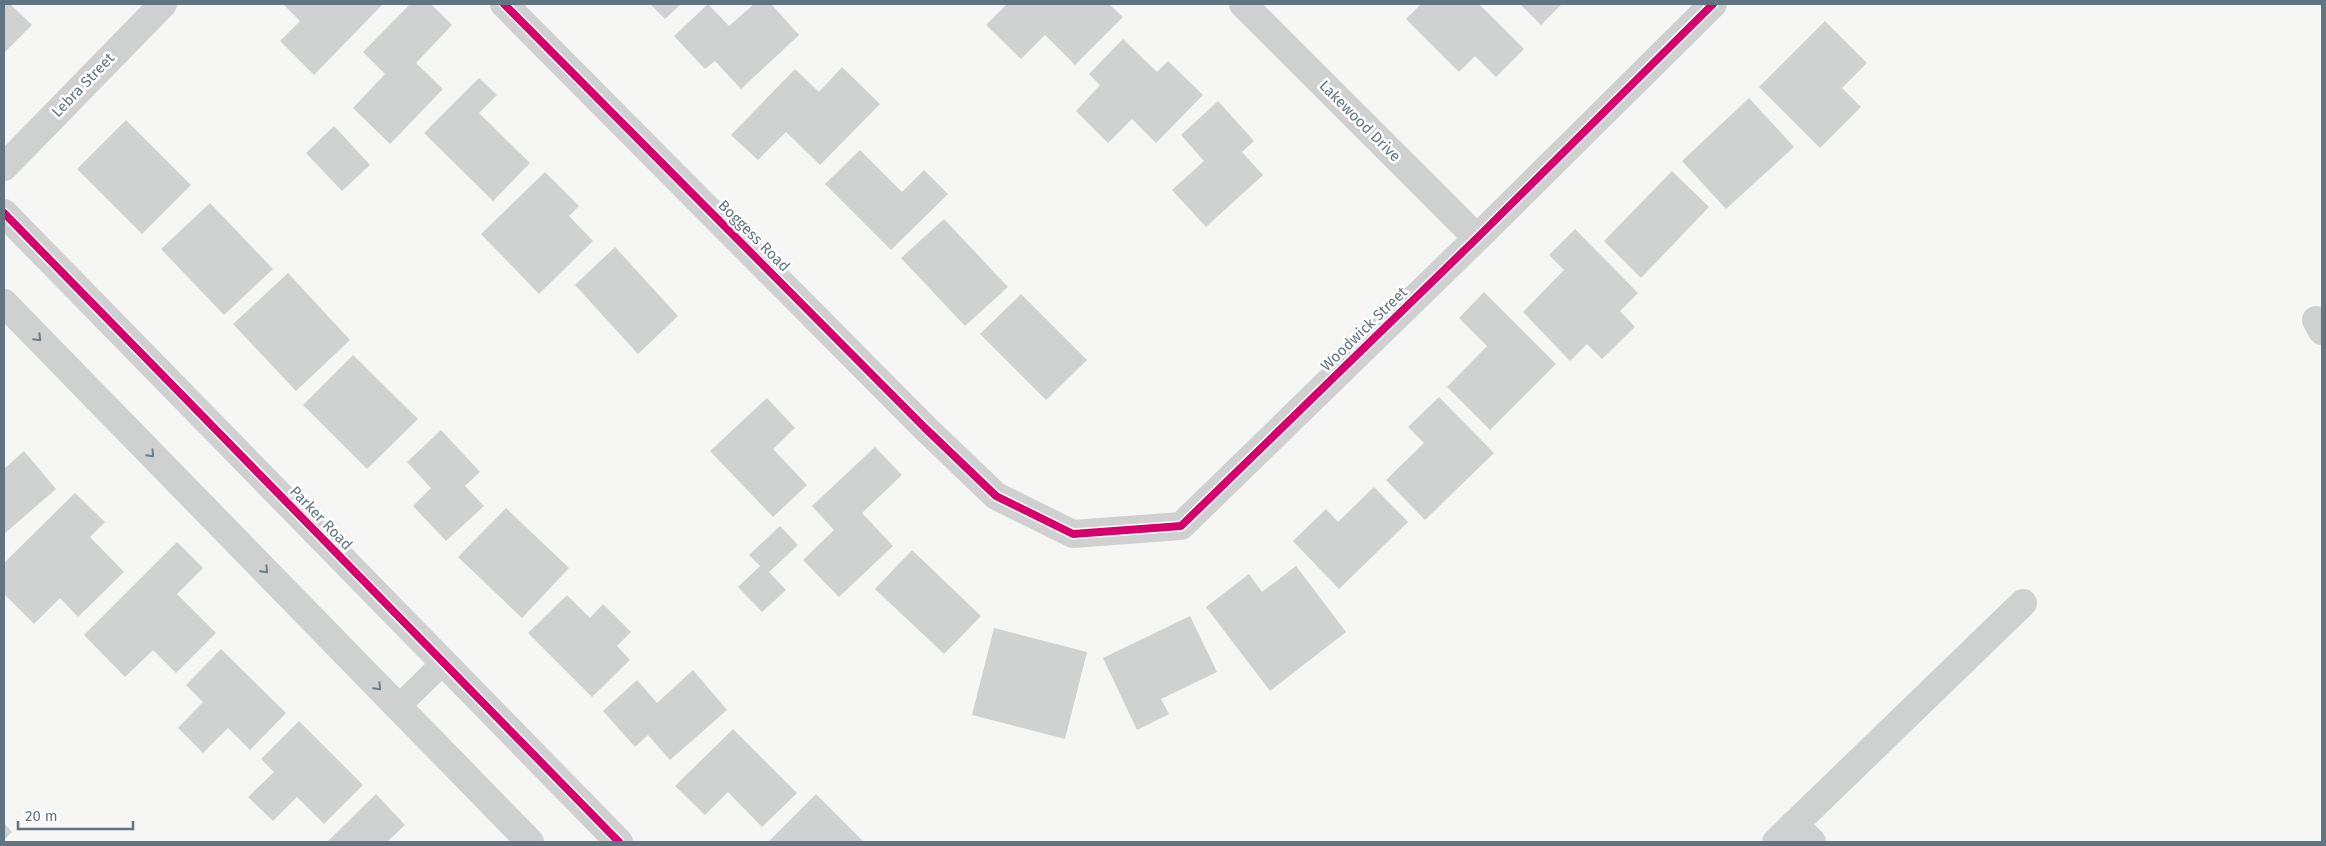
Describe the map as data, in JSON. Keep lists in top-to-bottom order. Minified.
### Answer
{"streets":{"street":["Lebra Street","Lakewood Drive","Boggess Road","Woodwick Street","Parker Road"]},"crossings":[["Lakewood Drive","Woodwick Street"],["Boggess Road","Woodwick Street"]],"scale_bar":"20 m"}
